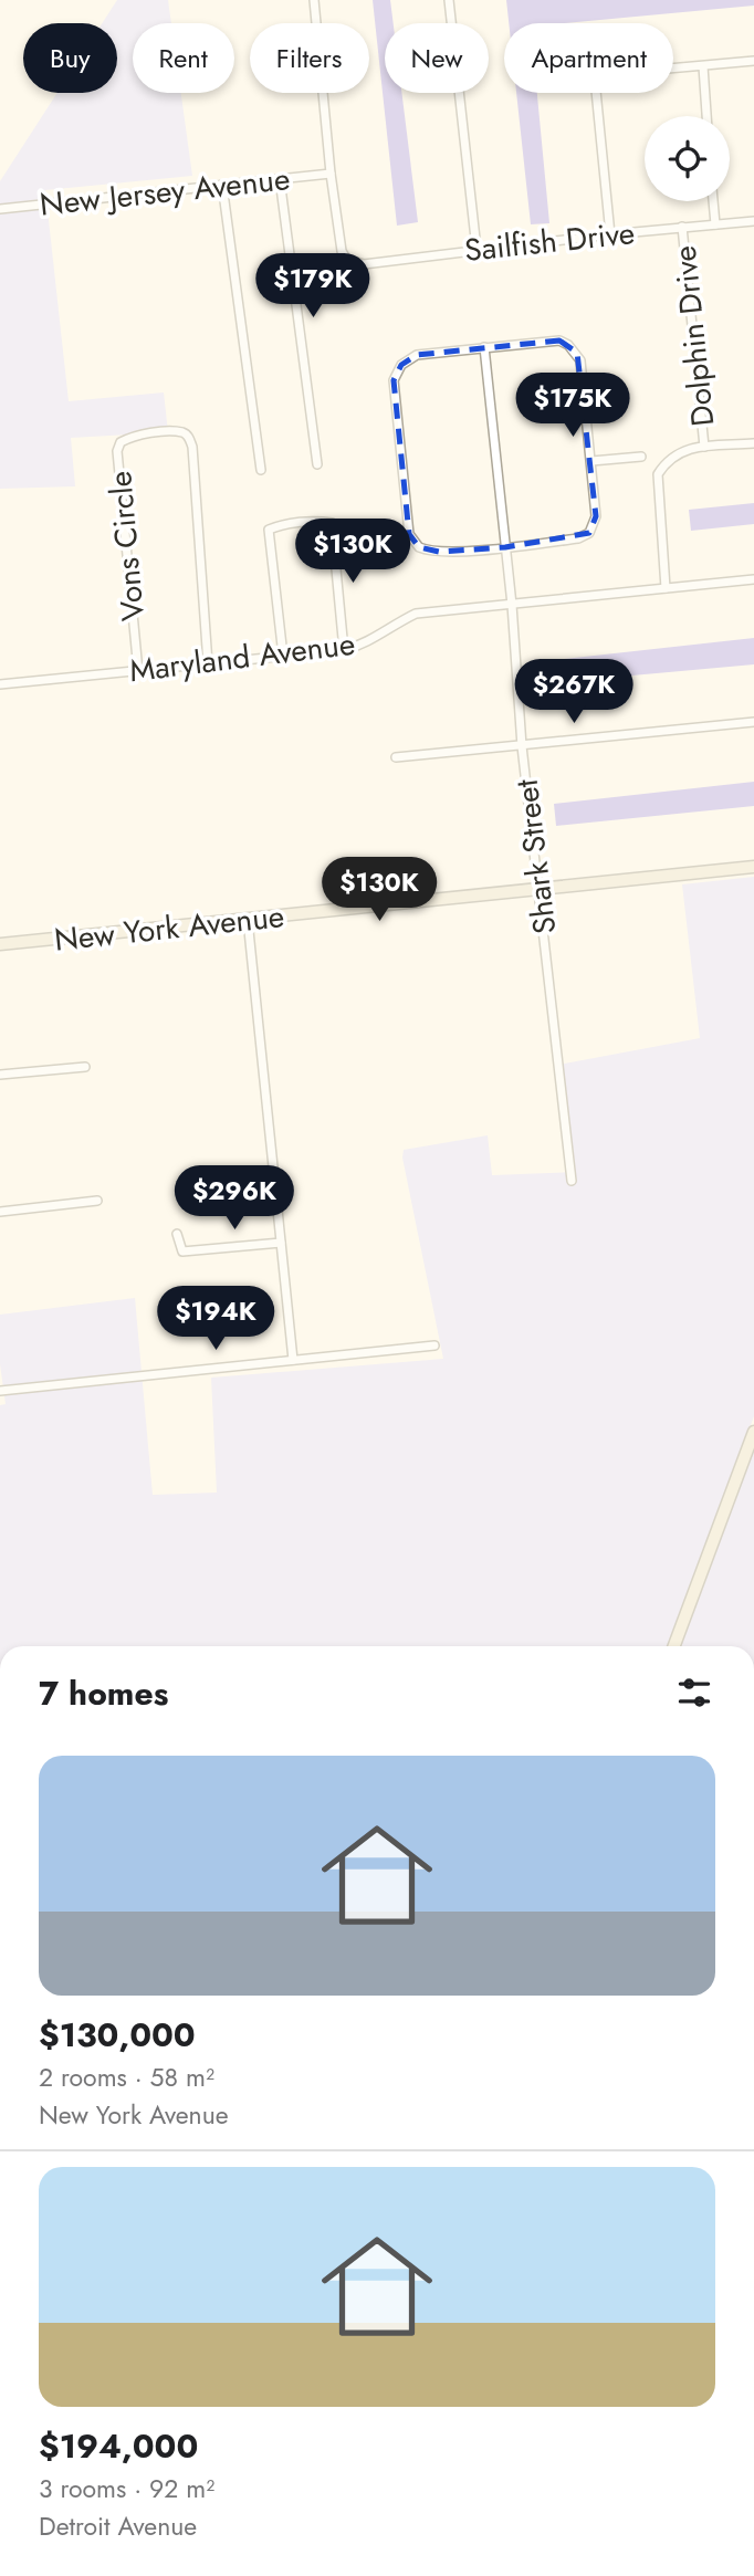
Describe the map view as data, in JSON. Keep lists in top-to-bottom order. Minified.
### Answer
{"streets":{"street":["New Jersey Avenue","Sailfish Drive","Dolphin Drive","Vons Circle","Maryland Avenue","Shark Street","New York Avenue"]},"crossings":[["New Jersey Avenue","Sailfish Drive"],["Sailfish Drive","Dolphin Drive"],["Dolphin Drive","Maryland Avenue"],["Vons Circle","Maryland Avenue"],["Maryland Avenue","Shark Street"],["Shark Street","New York Avenue"]],"page":{"chip":["Buy","Rent","Filters","New","Apartment"],"price":["$179K","$175K","$130K","$267K","$130K","$296K","$194K"],"heading":"7 homes","list":[{"name":"$130,000","note":"2 rooms · 58 m² · New York Avenue"},{"name":"$194,000","note":"3 rooms · 92 m² · Detroit Avenue"}]}}
